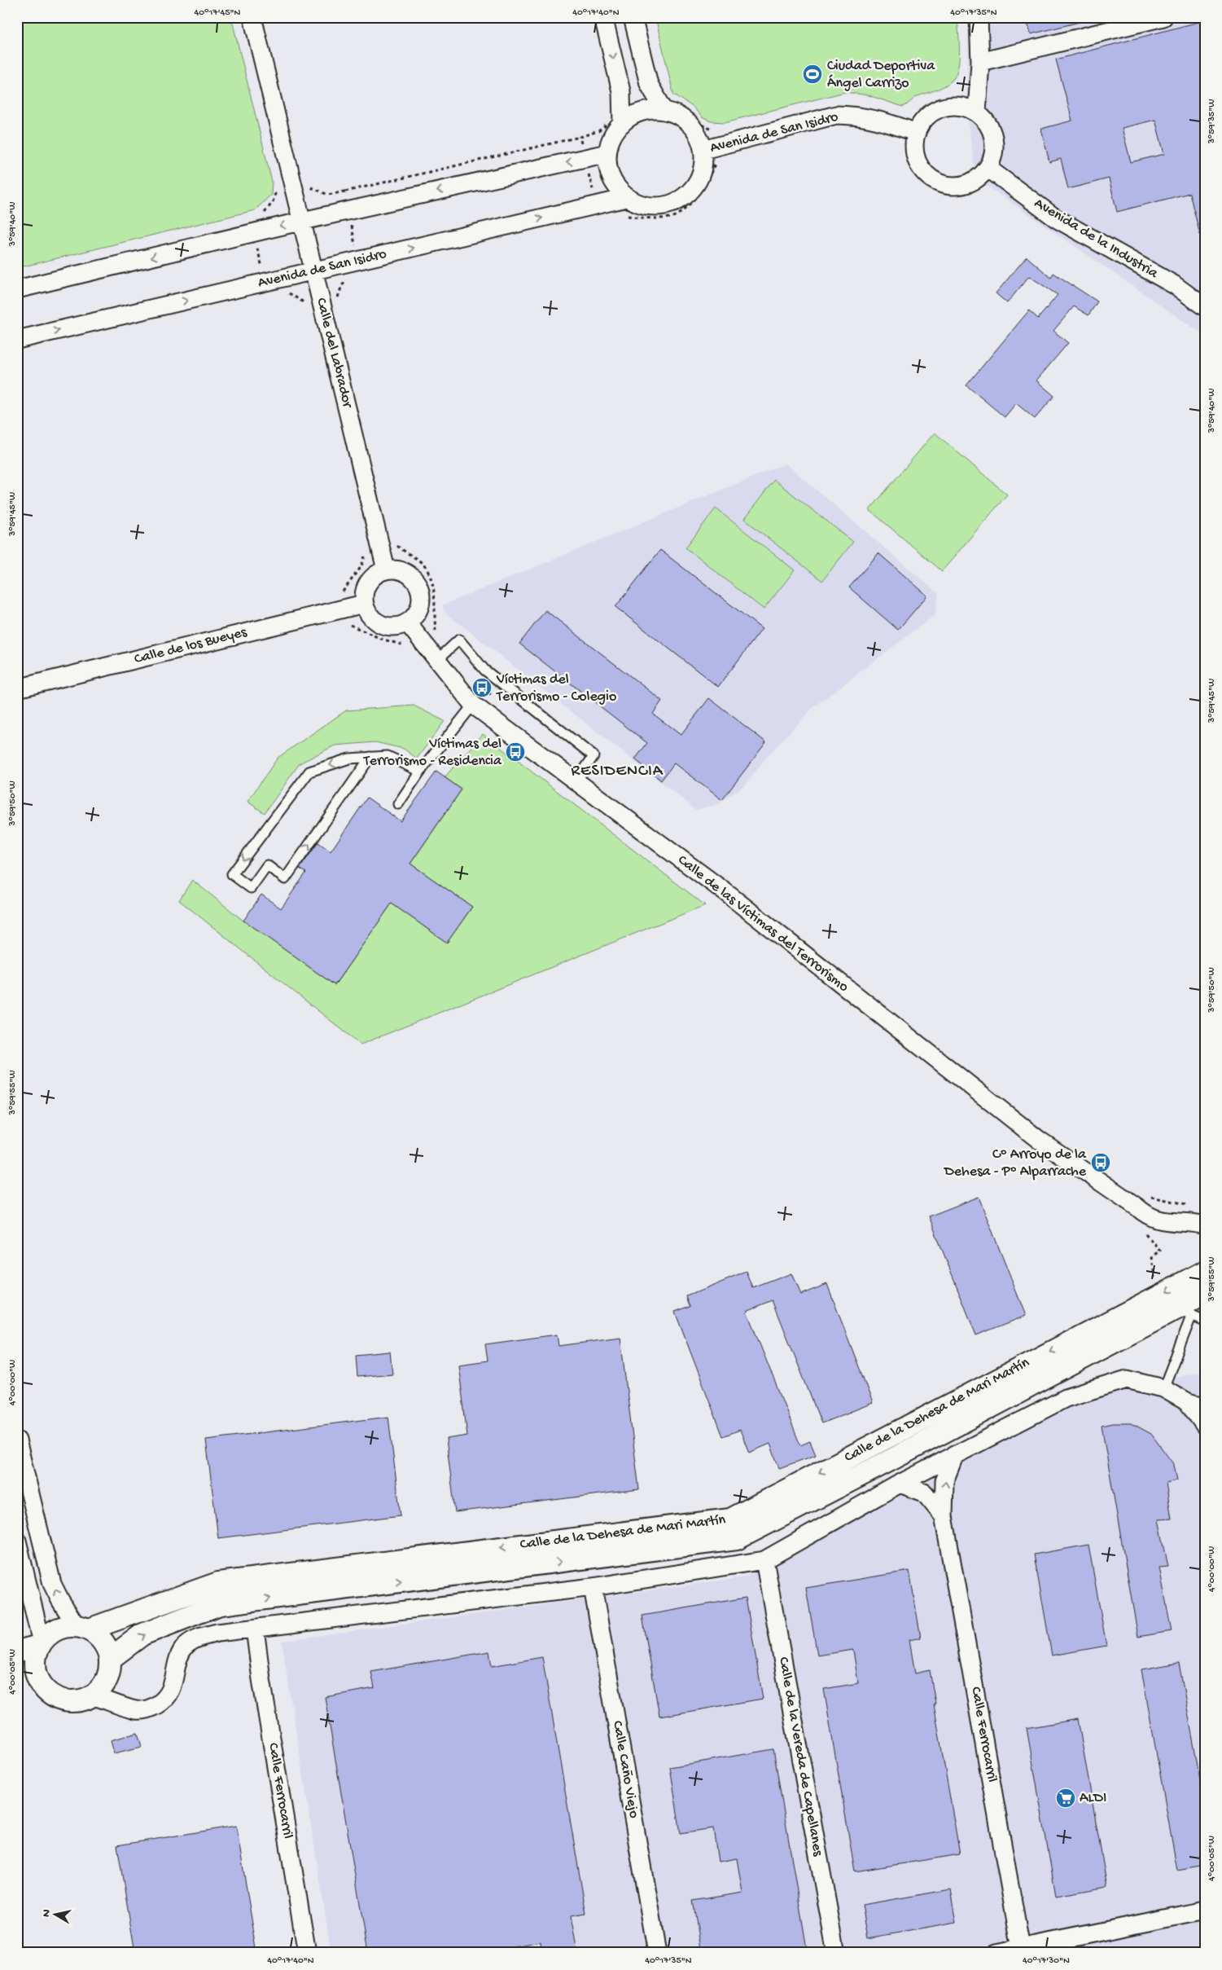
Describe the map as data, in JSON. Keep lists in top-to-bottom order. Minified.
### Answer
{"streets":{"street":["Avenida de San Isidro","Avenida de la Industria","Calle del Labrador","Calle de los Bueyes","Calle de las Víctimas del Terrorismo","Calle de la Dehesa de Mari Martín","Calle Ferrocarril","Calle de la Vereda de Capellanes","Calle Caño Viejo"]},"crossings":[["Avenida de San Isidro","Avenida de la Industria"],["Avenida de San Isidro","Calle del Labrador"],["Calle del Labrador","Calle de los Bueyes"],["Calle del Labrador","Calle de las Víctimas del Terrorismo"],["Calle de los Bueyes","Calle de las Víctimas del Terrorismo"]],"districts":["RESIDENCIA"],"places":{"sports":["Ciudad Deportiva Ángel Carrizo"],"bus stop":["Víctimas del Terrorismo - Colegio","Víctimas del Terrorismo - Residencia","Cº Arroyo de la Dehesa - Pº Alparrache"],"supermarket":["ALDI"]},"north":"left","coordinates":["40°17'45\"N","40°17'40\"N","40°17'35\"N","3°59'35\"W","3°59'40\"W","3°59'45\"W","3°59'50\"W","3°59'55\"W","4°00'00\"W","4°00'05\"W","40°17'30\"N"]}
